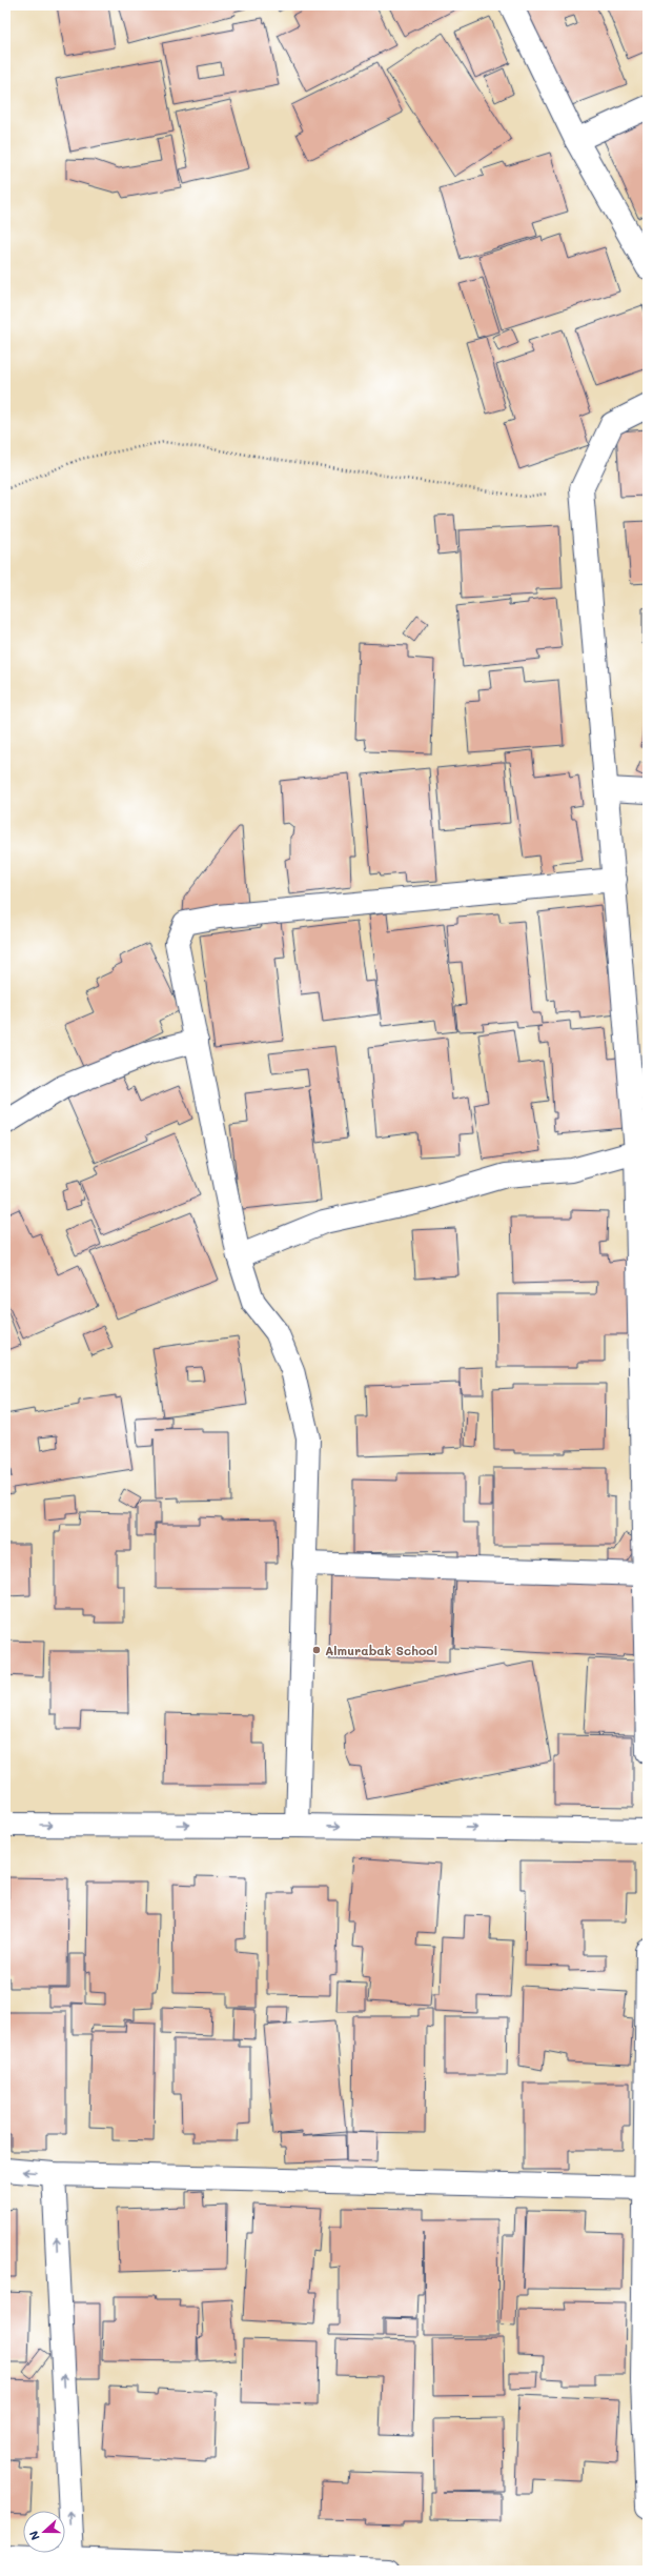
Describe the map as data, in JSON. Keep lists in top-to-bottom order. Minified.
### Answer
{"places":["Almurabak School"],"north":"left"}
